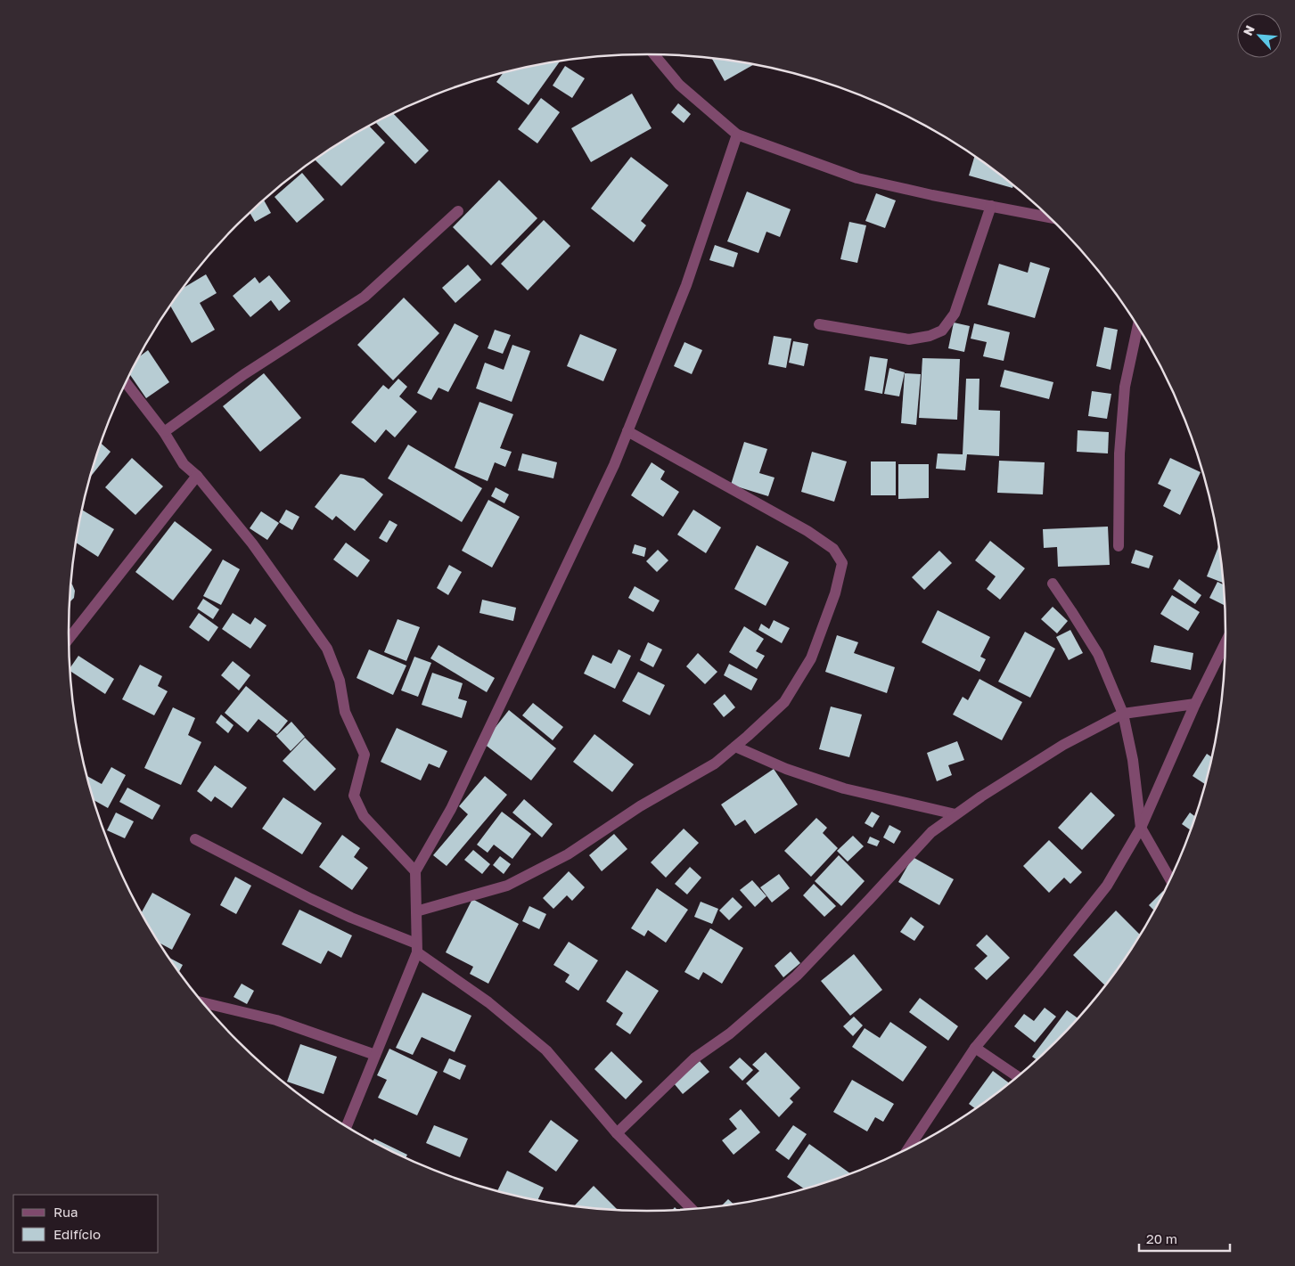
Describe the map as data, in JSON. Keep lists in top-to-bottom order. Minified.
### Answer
{"legend":["Rua","Edifício"],"scale_bar":"20 m","north":"top left"}
